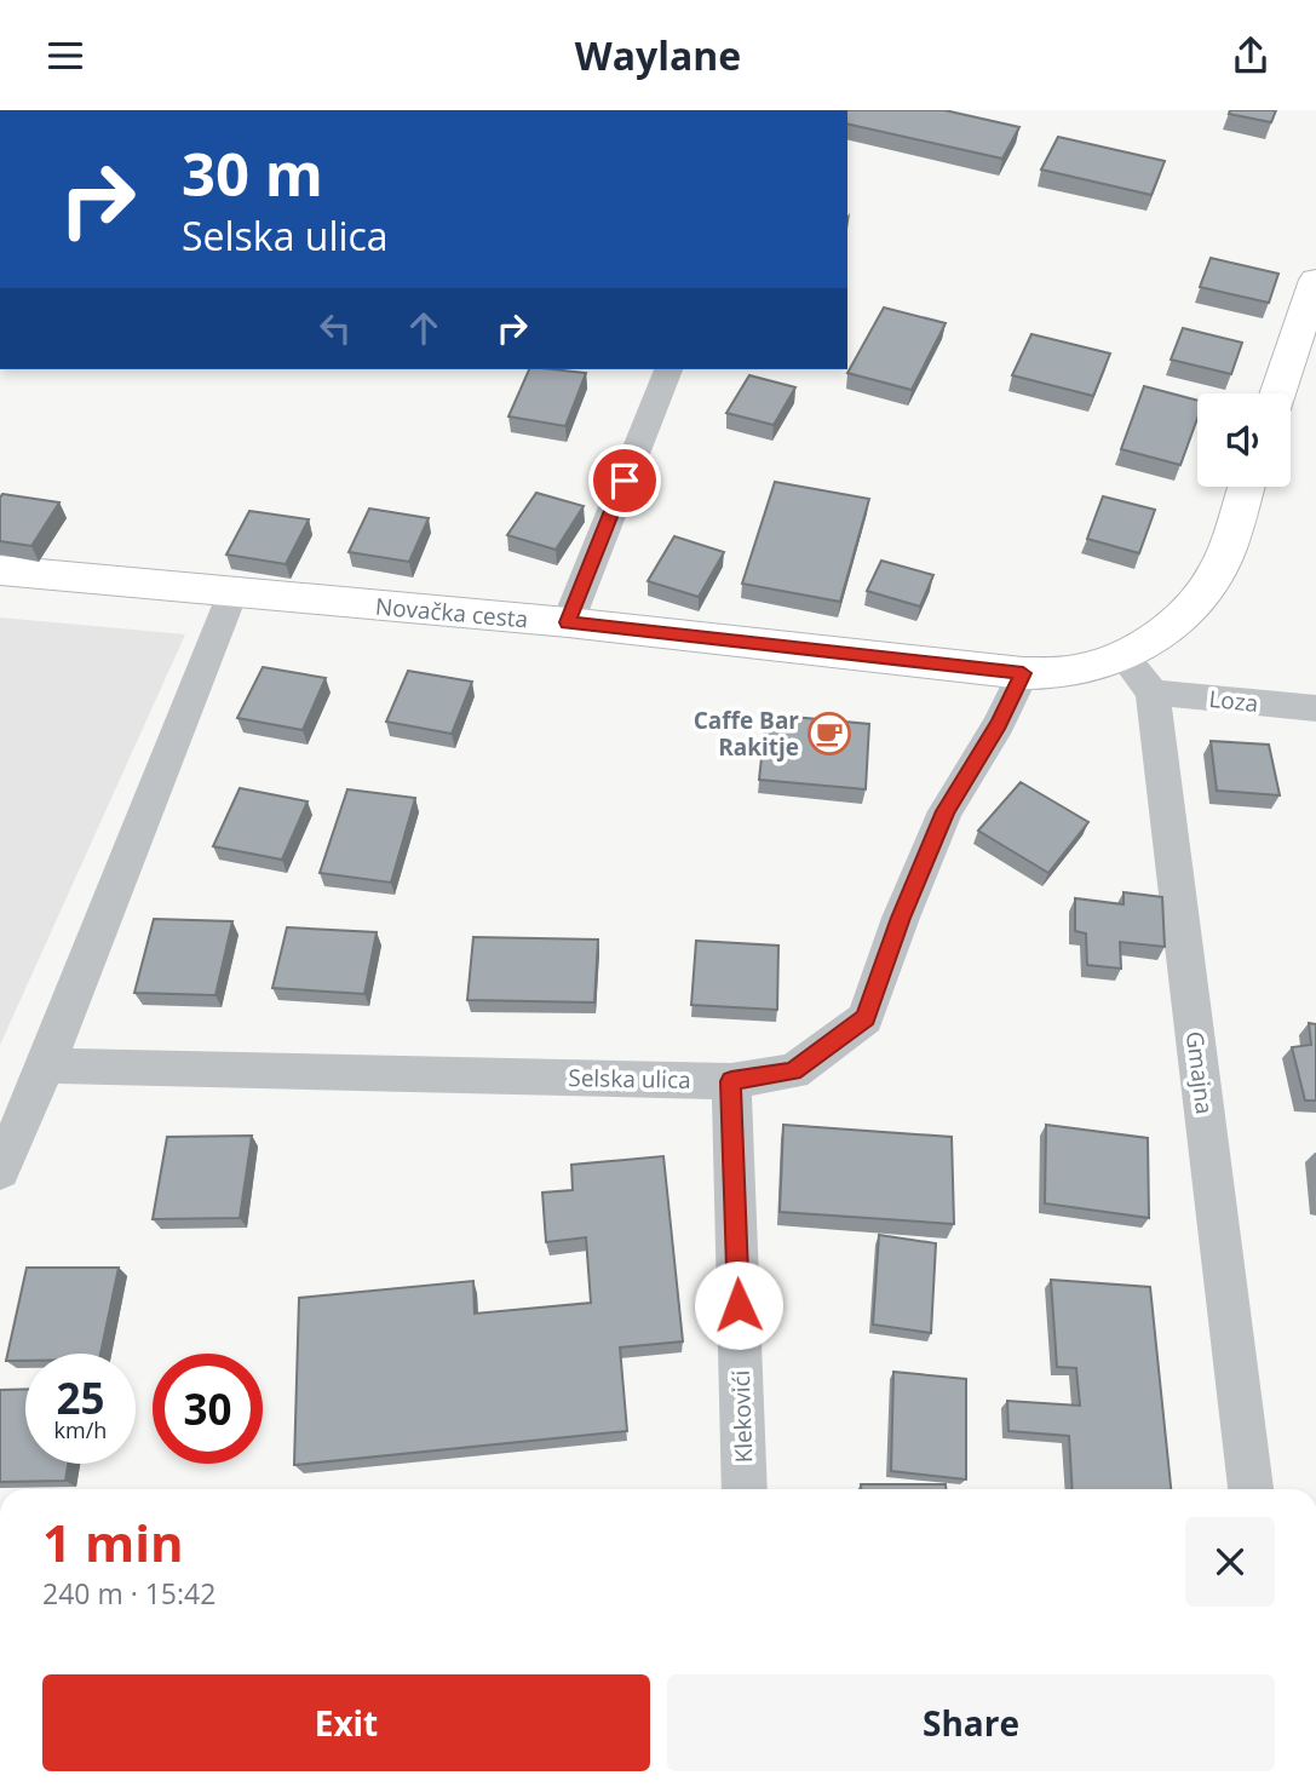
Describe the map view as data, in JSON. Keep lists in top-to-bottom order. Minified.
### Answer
{"streets":{"street":["Novačka cesta","Loza","Gmajna","Selska ulica","Klekovići"]},"crossings":[["Novačka cesta","Selska ulica"],["Loza","Gmajna"],["Selska ulica","Klekovići"]],"places":{"cafe":["Caffe Bar Rakitje"]},"page":{"header":"Waylane","turn":["30 m","Selska ulica"],"speed":"25 km/h","limit":"30","heading":["1 min","240 m · 15:42"],"buttons":["Exit","Share"]}}
